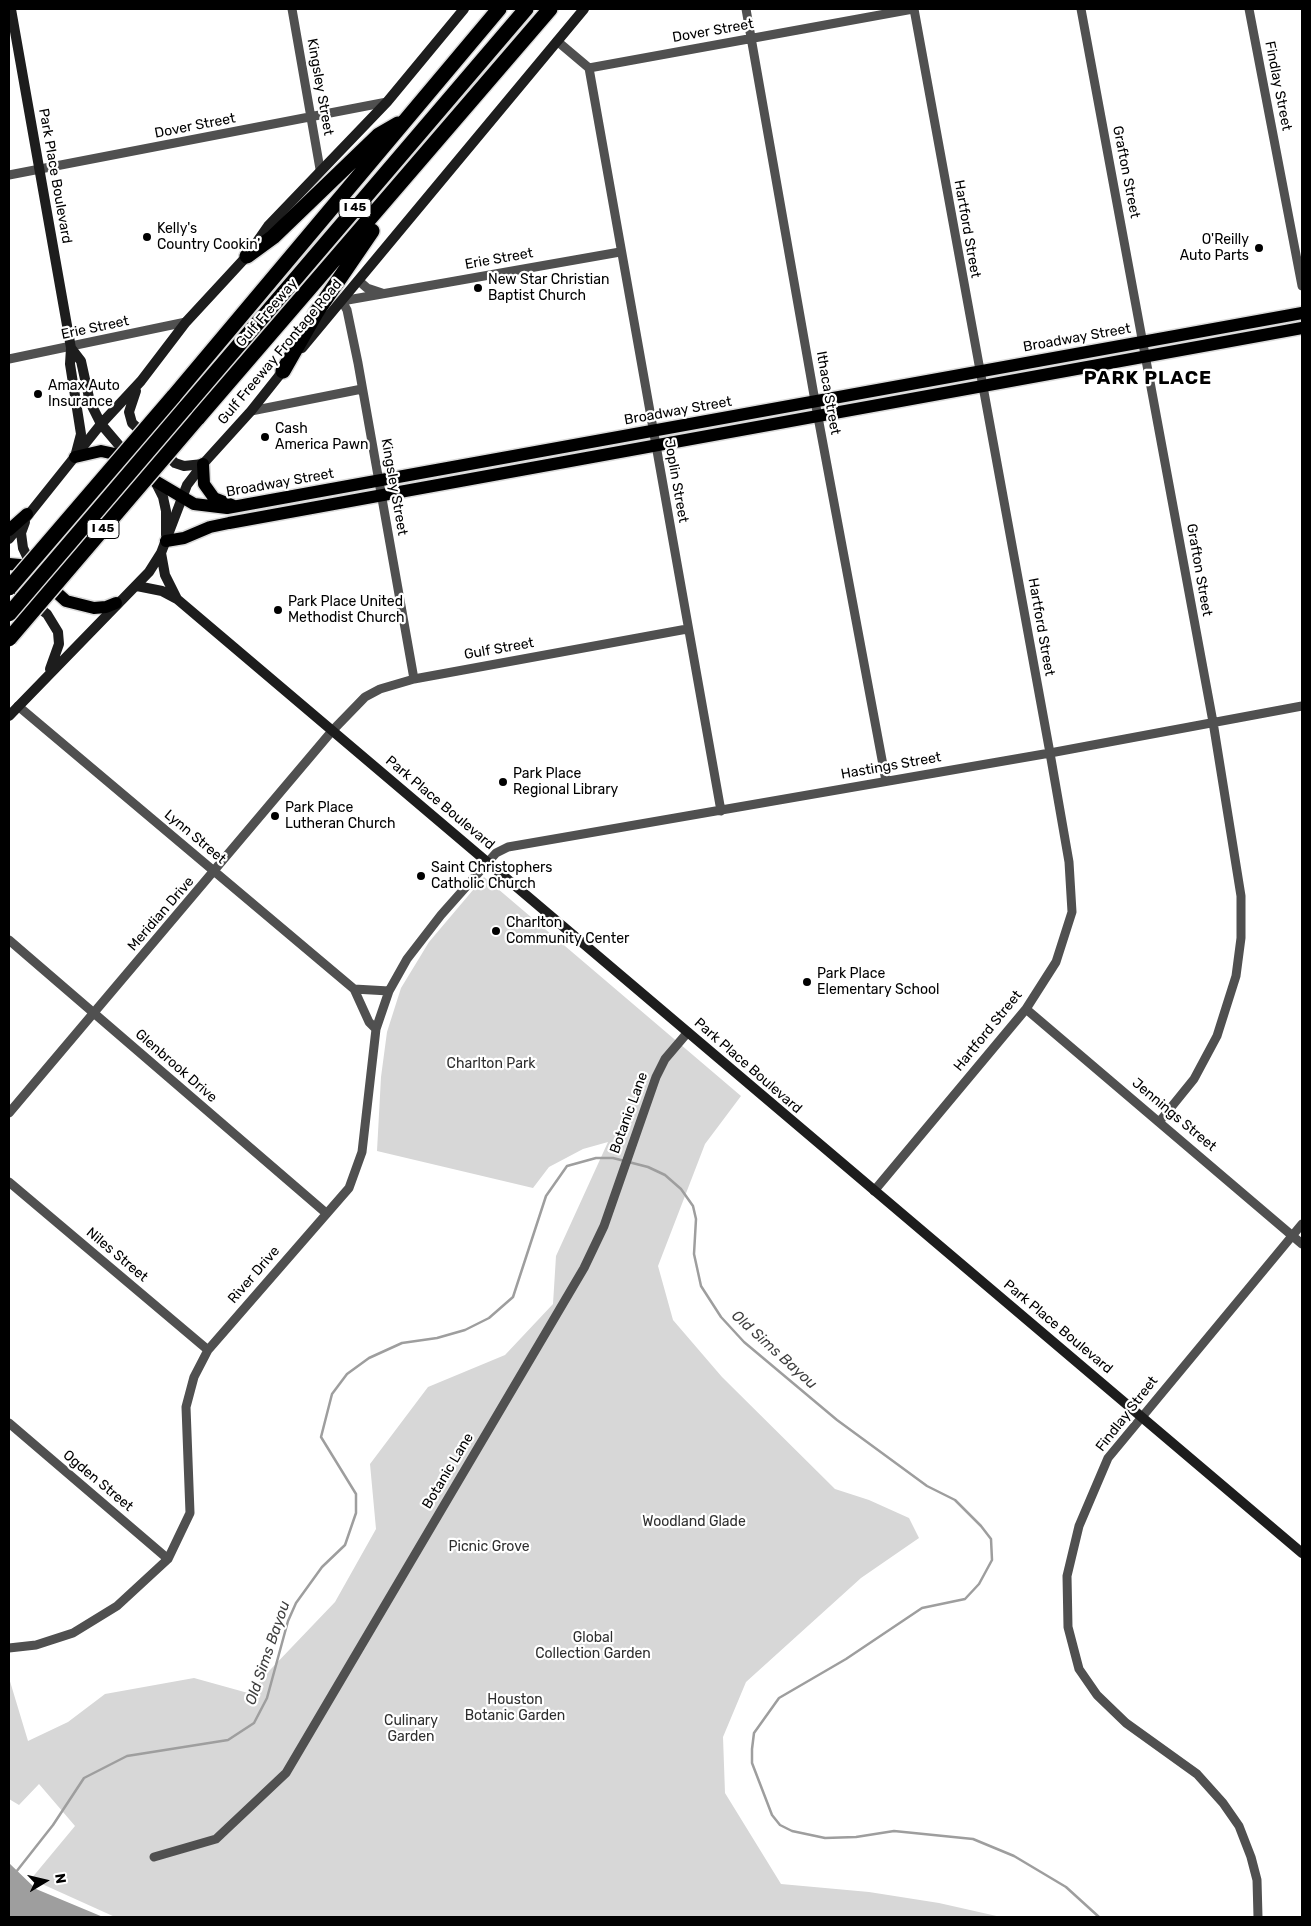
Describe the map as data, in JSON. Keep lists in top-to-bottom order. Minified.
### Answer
{"streets":{"highway":["I 45","Gulf Freeway"],"main road":["Park Place Boulevard","Broadway Street","Gulf Freeway Frontage Road"],"street":["Dover Street","Findlay Street","Kingsley Street","Grafton Street","Hartford Street","Erie Street","Ithaca Street","Joplin Street","Gulf Street","Hastings Street","Lynn Street","Meridian Drive","Glenbrook Drive","Botanic Lane","Jennings Street","Niles Street","River Drive","Ogden Street"]},"crossings":[["Dover Street","Kingsley Street"],["Dover Street","Park Place Boulevard"],["Dover Street","Hartford Street"],["Dover Street","Ithaca Street"],["Dover Street","Joplin Street"],["Findlay Street","Park Place Boulevard"],["Findlay Street","Jennings Street"],["Kingsley Street","Erie Street"],["Kingsley Street","Broadway Street"],["Kingsley Street","Gulf Freeway Frontage Road"],["Kingsley Street","Gulf Street"],["Grafton Street","Broadway Street"],["Grafton Street","Hastings Street"],["Grafton Street","Jennings Street"],["Park Place Boulevard","Hartford Street"],["Park Place Boulevard","Erie Street"],["Park Place Boulevard","Broadway Street"],["Park Place Boulevard","Gulf Freeway Frontage Road"],["Park Place Boulevard","Gulf Street"],["Park Place Boulevard","Hastings Street"],["Park Place Boulevard","Meridian Drive"],["Park Place Boulevard","Botanic Lane"],["Park Place Boulevard","River Drive"],["Hartford Street","Broadway Street"],["Hartford Street","Hastings Street"],["Hartford Street","Jennings Street"],["Erie Street","Gulf Freeway Frontage Road"],["Erie Street","Joplin Street"],["Broadway Street","Gulf Freeway Frontage Road"],["Broadway Street","Ithaca Street"],["Broadway Street","Joplin Street"],["Gulf Freeway Frontage Road","Lynn Street"],["Ithaca Street","Hastings Street"],["Joplin Street","Gulf Street"],["Joplin Street","Hastings Street"],["Gulf Street","Meridian Drive"],["Hastings Street","River Drive"],["Lynn Street","Meridian Drive"],["Lynn Street","River Drive"],["Meridian Drive","Glenbrook Drive"],["Glenbrook Drive","River Drive"],["Niles Street","River Drive"],["River Drive","Ogden Street"]],"districts":["PARK PLACE"],"water":["Old Sims Bayou"],"parks":["Charlton Park","Woodland Glade","Picnic Grove","Global Collection Garden","Houston Botanic Garden","Culinary Garden"],"places":["Kelly's Country Cookin'","O'Reilly Auto Parts","New Star Christian Baptist Church","Amax Auto Insurance","Cash America Pawn","Park Place United Methodist Church","Park Place Regional Library","Park Place Lutheran Church","Saint Christophers Catholic Church","Charlton Community Center","Park Place Elementary School"],"north":"right"}
